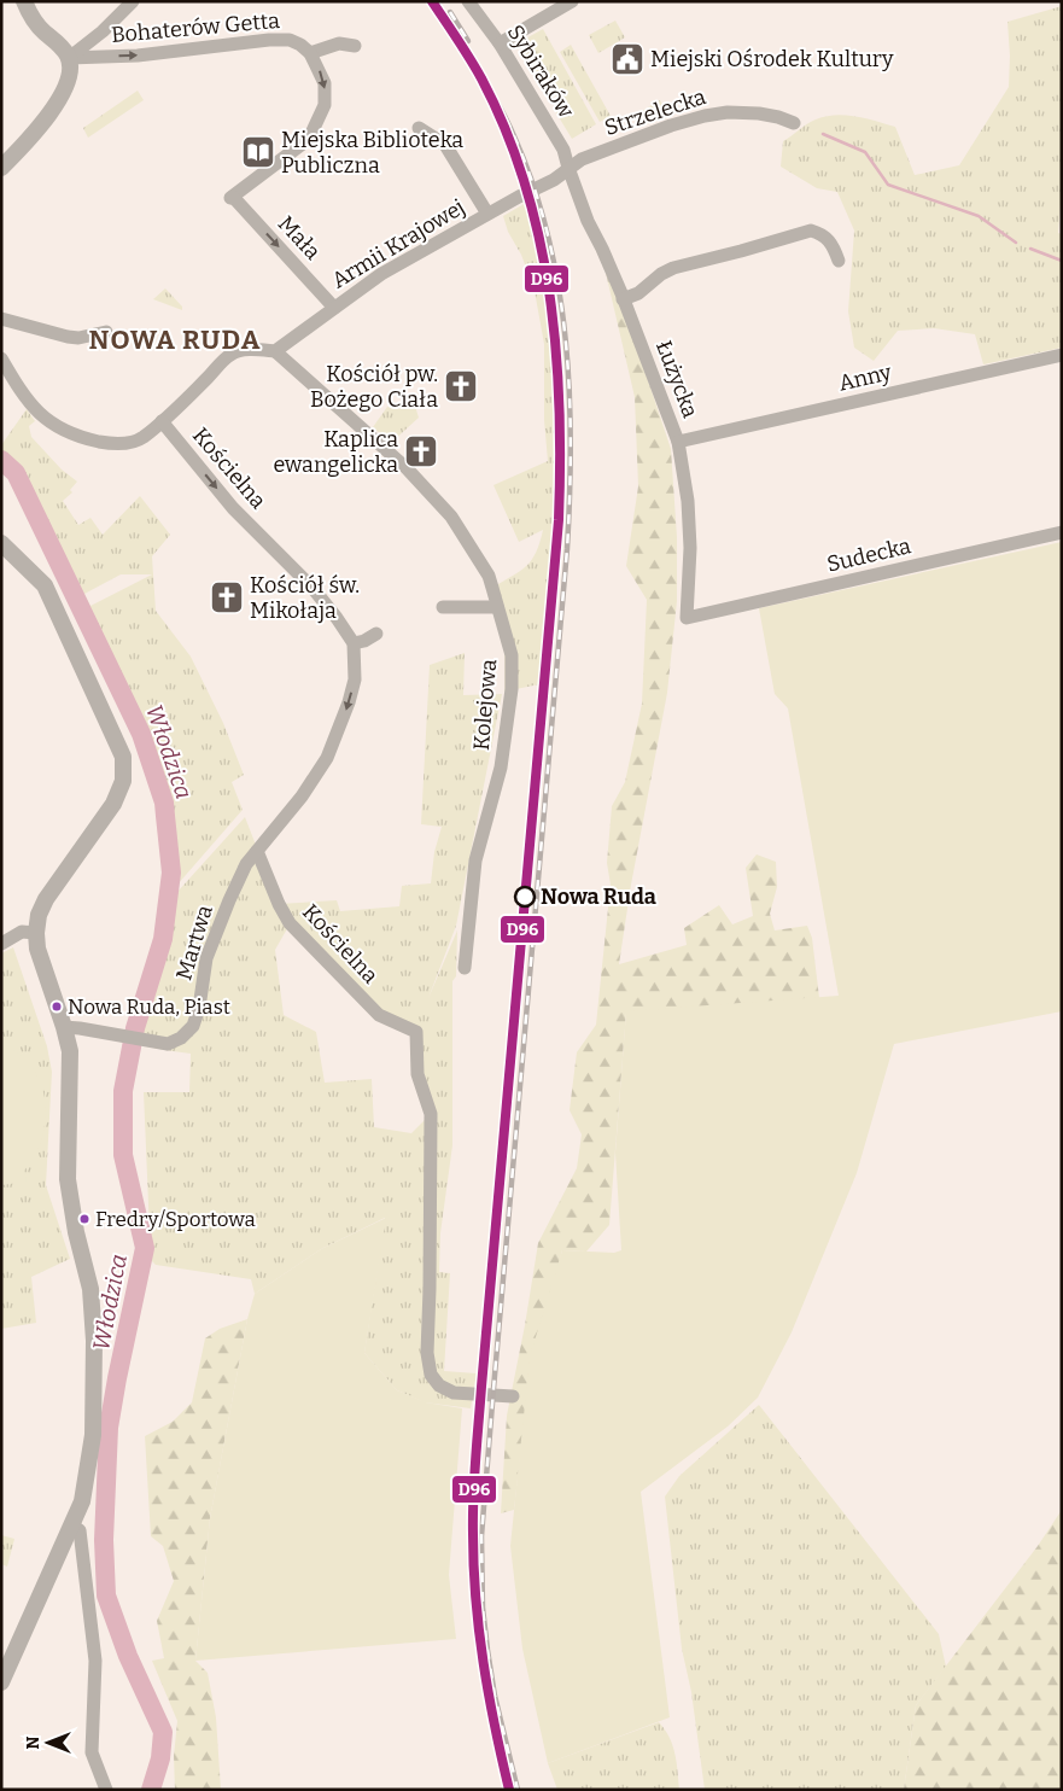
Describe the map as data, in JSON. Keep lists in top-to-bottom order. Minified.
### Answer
{"streets":{"street":["Bohaterów Getta","Sybiraków","Strzelecka","Mała","Armii Krajowej","Anny","Łużycka","Kościelna","Sudecka","Kolejowa","Martwa"]},"crossings":[["Bohaterów Getta","Mała"],["Sybiraków","Strzelecka"],["Sybiraków","Armii Krajowej"],["Sybiraków","Łużycka"],["Strzelecka","Armii Krajowej"],["Strzelecka","Łużycka"],["Mała","Armii Krajowej"],["Armii Krajowej","Łużycka"],["Armii Krajowej","Kolejowa"],["Anny","Łużycka"],["Łużycka","Sudecka"],["Kościelna","Martwa"]],"one_way":["Bohaterów Getta"],"districts":["NOWA RUDA"],"water":["Włodzica"],"places":{"public building":["Miejski Ośrodek Kultury"],"library":["Miejska Biblioteka Publiczna"],"church":["Kościół pw. Bożego Ciała","Kaplica ewangelicka","Kościół św. Mikołaja"],"other":["Nowa Ruda","Nowa Ruda, Piast","Fredry/Sportowa"]},"lines":["transit line D96"],"north":"left"}
